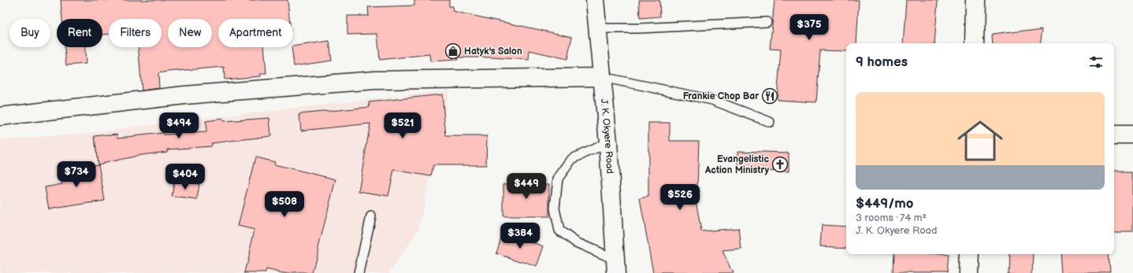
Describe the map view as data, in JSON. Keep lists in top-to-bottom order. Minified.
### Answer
{"streets":{"street":["J. K. Okyere Road"]},"places":{"shop":["Hatyk's Salon"],"restaurant":["Frankie Chop Bar"],"church":["Evangelistic Action Ministry"]},"page":{"price":["$375","$494","$521","$734","$404","$449","$526","$508","$384"],"chip":["Buy","Rent","Filters","New","Apartment"],"heading":"9 homes","list":[{"name":"$449/mo","note":"3 rooms · 74 m² · J. K. Okyere Road"}]}}
